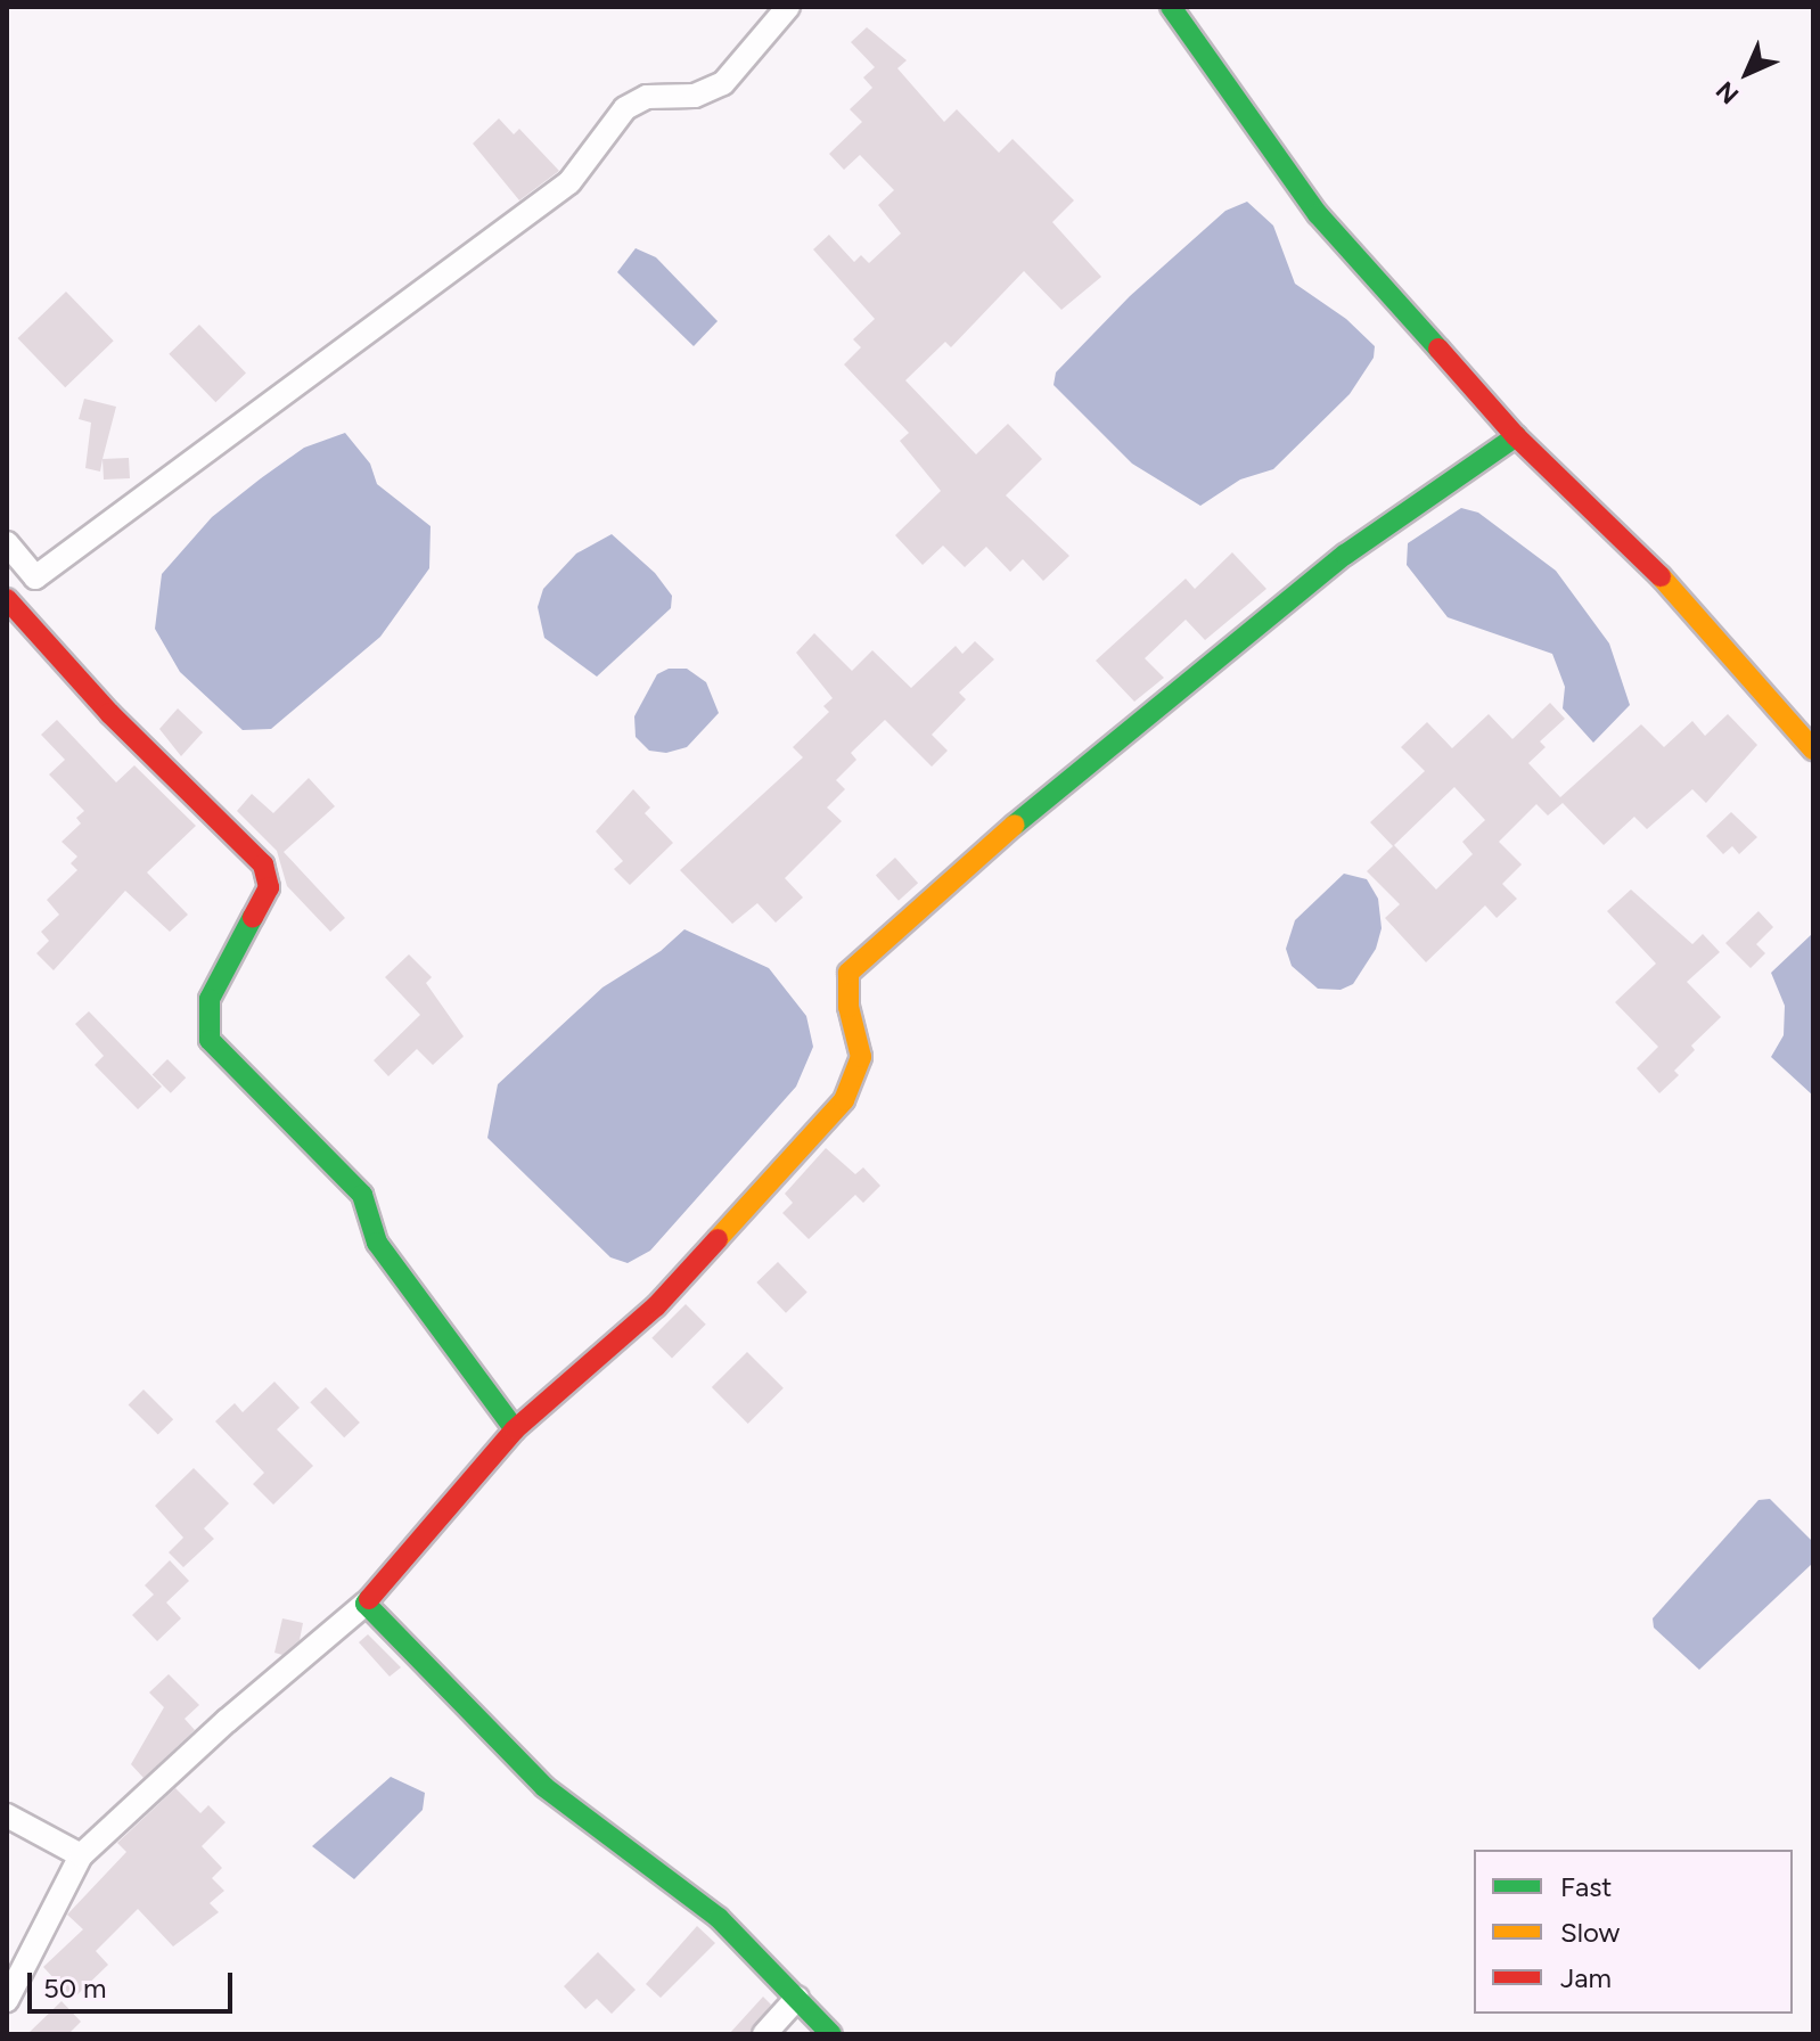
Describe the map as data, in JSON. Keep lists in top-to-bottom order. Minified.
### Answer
{"legend":["Fast","Slow","Jam"],"scale_bar":"50 m","north":"bottom left"}
